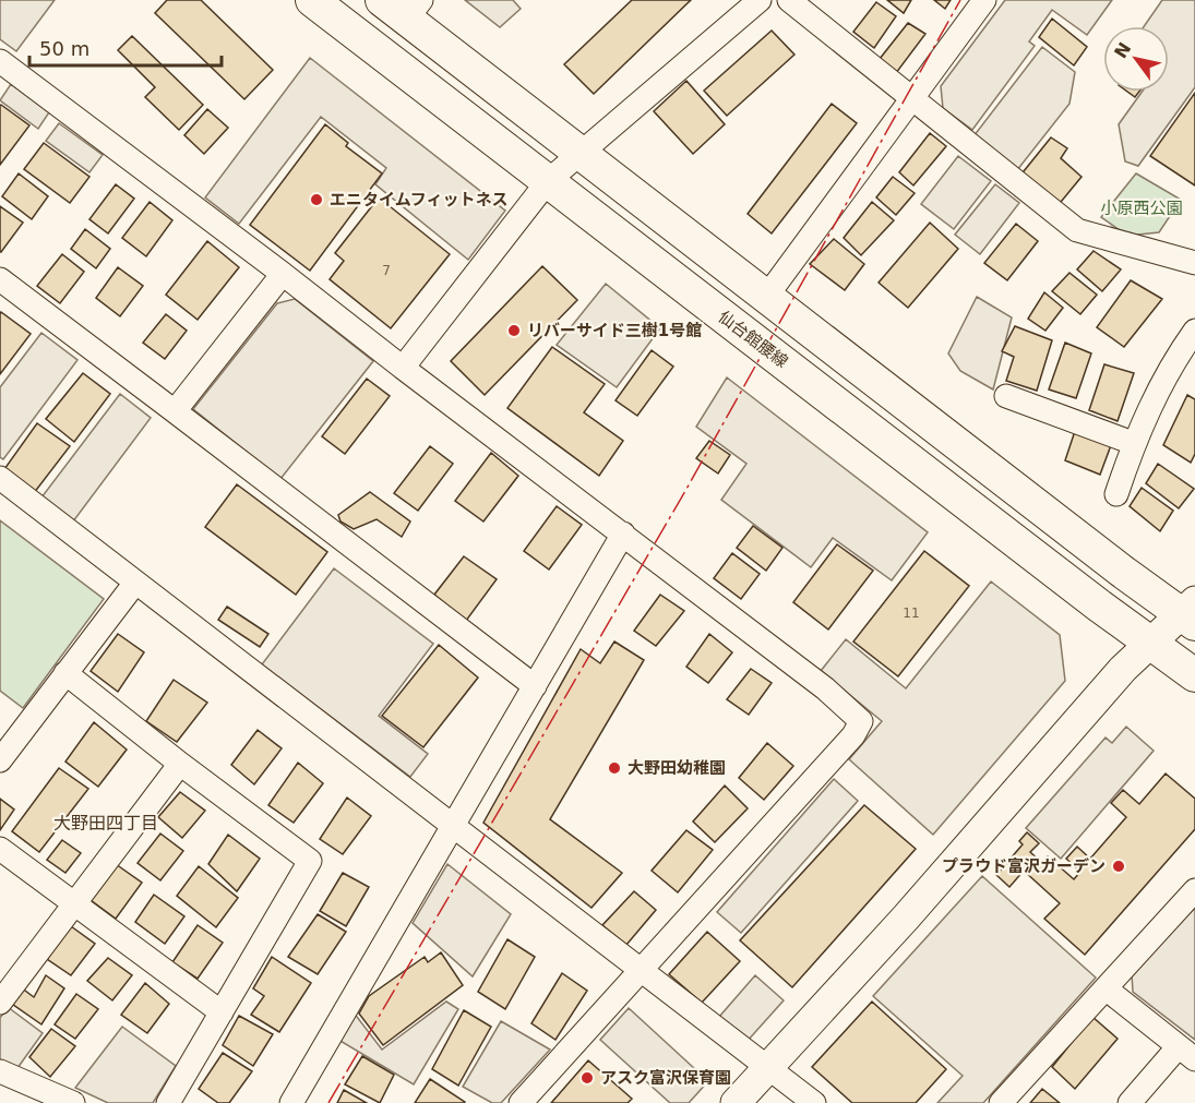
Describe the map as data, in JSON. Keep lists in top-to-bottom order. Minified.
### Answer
{"streets":{"main road":["仙台館腰線"]},"districts":["大野田四丁目"],"parks":["小原西公園"],"places":["エニタイムフィットネス","リバーサイド三樹1号館","大野田幼稚園","プラウド富沢ガーデン","アスク富沢保育園"],"house_numbers":["7","11"],"scale_bar":"50 m","north":"top left"}
